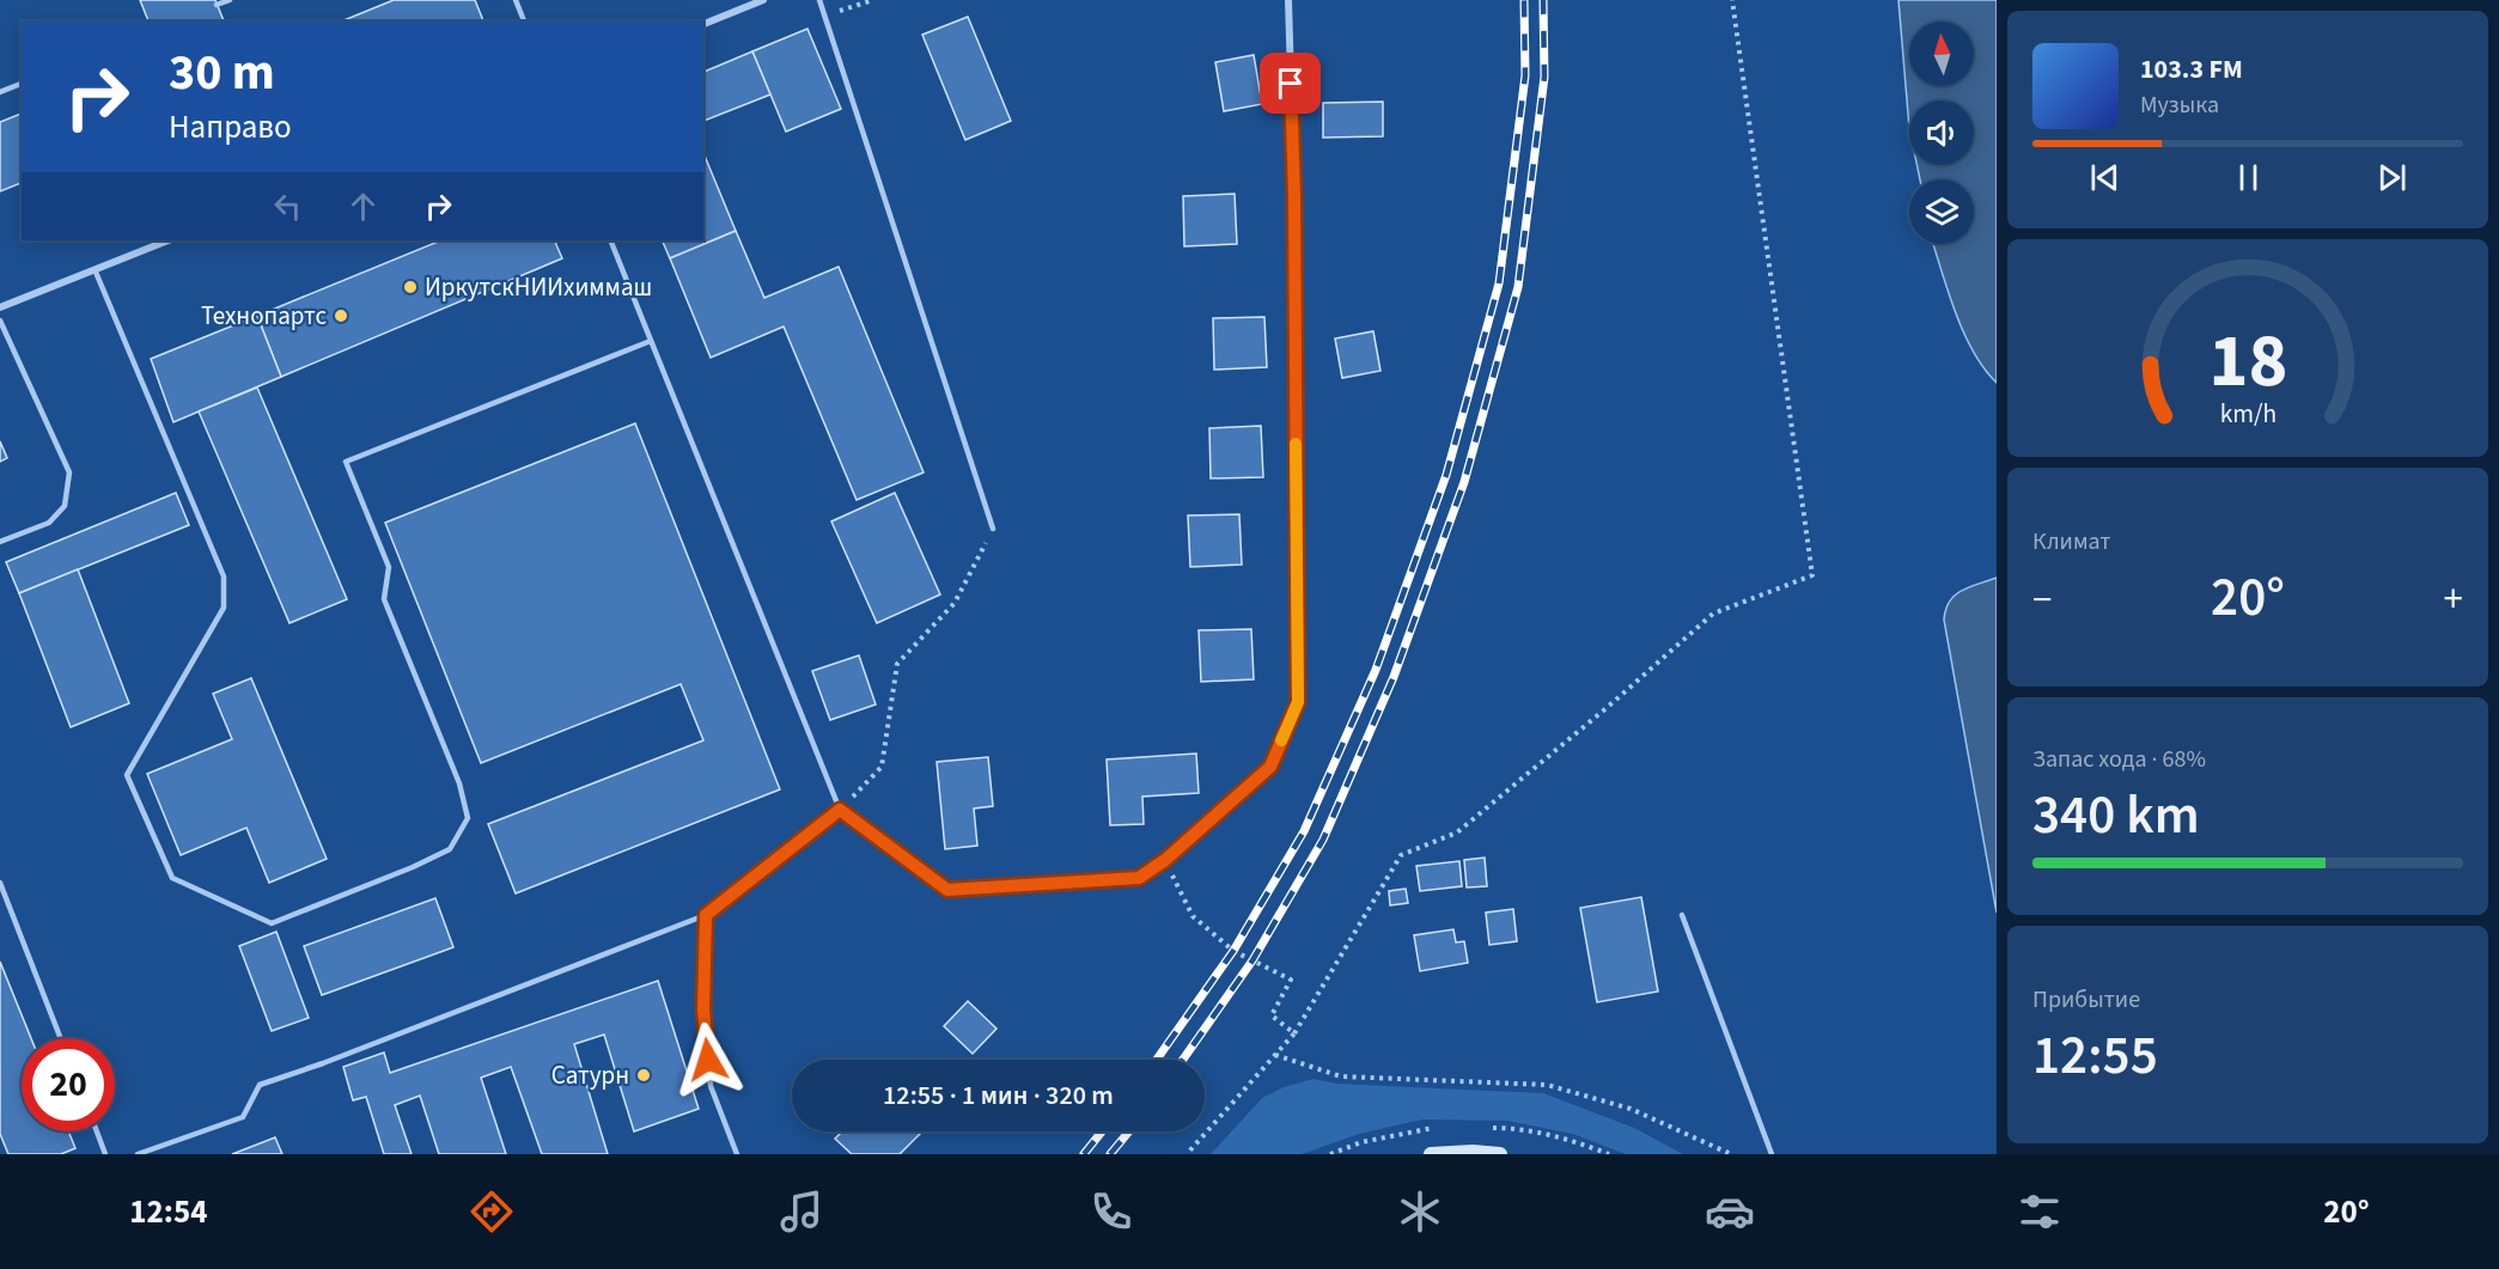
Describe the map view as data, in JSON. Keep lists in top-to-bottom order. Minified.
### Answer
{"places":["ИркутскНИИхиммаш","Технопартс","Сатурн"],"north":"top","page":{"turn":["30 m","Направо"],"song":["103.3 FM","Музыка"],"tile":["Климат",["Запас хода · 68%","340 km"],["Прибытие","12:55"]],"heat":["−","20°","+"],"limit":"20","trip":"12:55 · 1 мин · 320 m","tabs":["12:54","20°"],"gauge":["18","km/h"]}}
